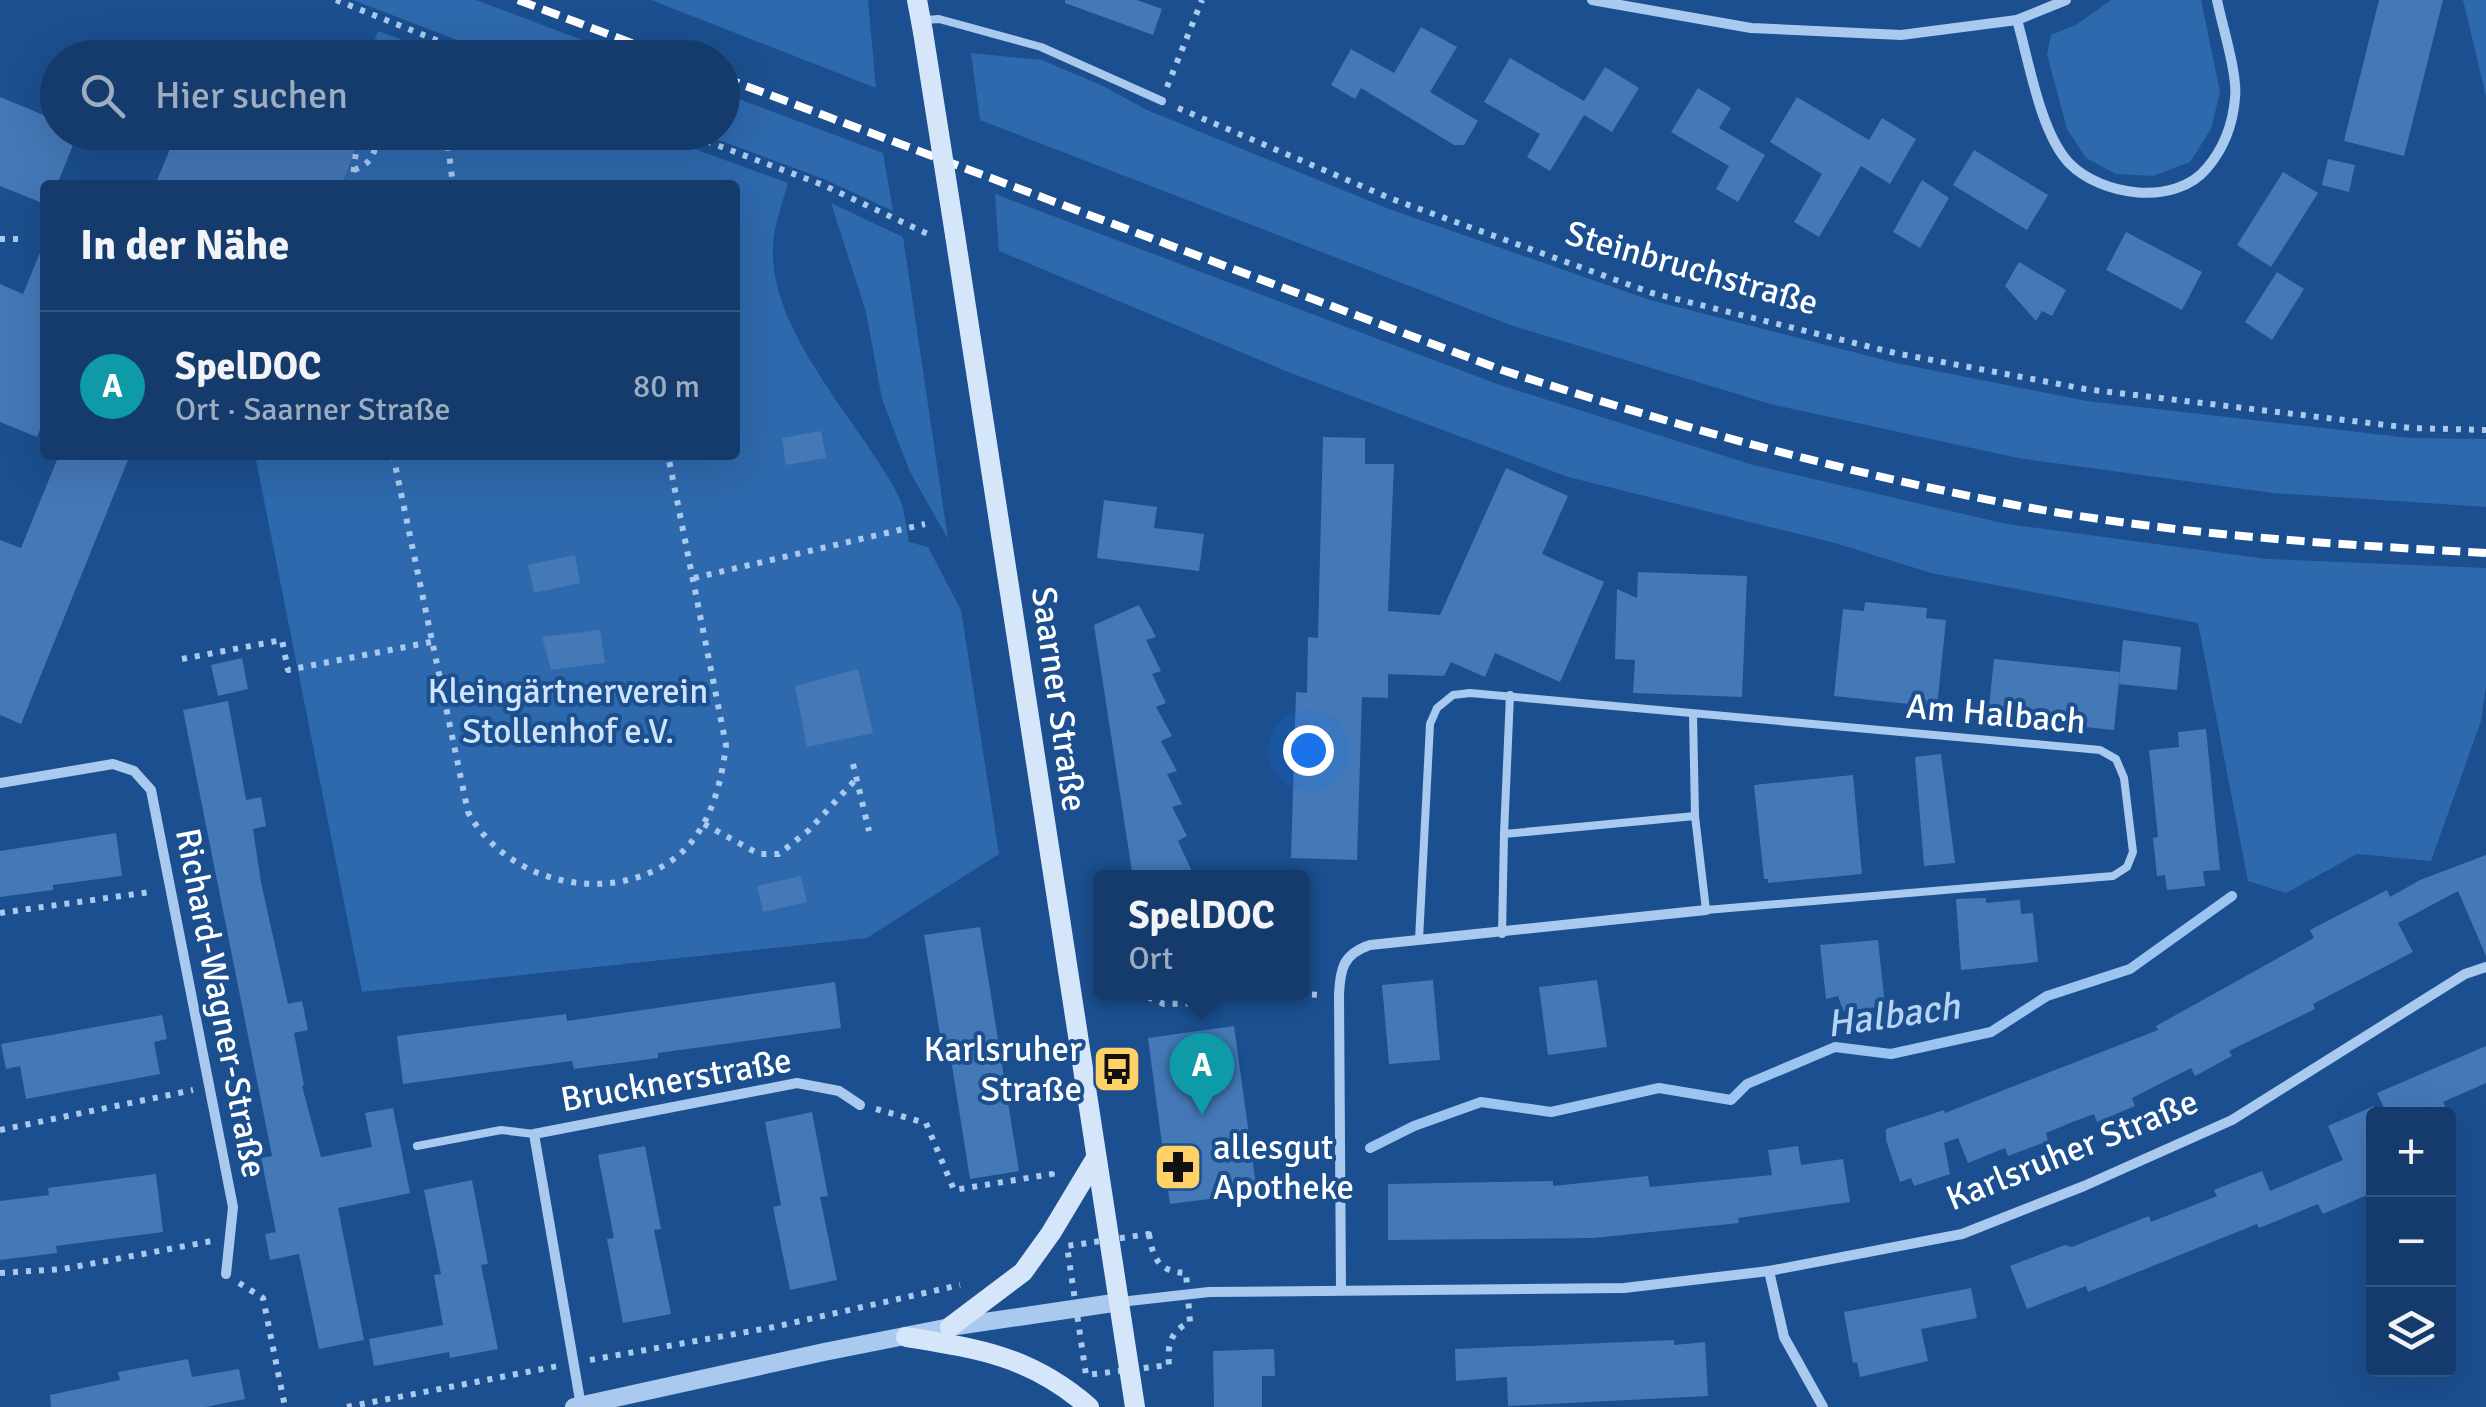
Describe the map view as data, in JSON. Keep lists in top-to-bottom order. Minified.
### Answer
{"streets":{"main road":["Saarner Straße"],"street":["Am Halbach","Richard-Wagner-Straße","Brucknerstraße","Karlsruher Straße"],"path":["Steinbruchstraße"]},"crossings":[["Saarner Straße","Karlsruher Straße"],["Am Halbach","Karlsruher Straße"],["Brucknerstraße","Karlsruher Straße"]],"water":["Halbach"],"parks":["Kleingärtnerverein Stollenhof e.V."],"places":{"bus stop":["Karlsruher Straße"],"pharmacy":["allesgut Apotheke"]},"page":{"search":"Hier suchen","heading":"In der Nähe","list":[{"mark":"A","name":"SpelDOC","note":"Ort · Saarner Straße","value":"80 m"}],"popup":["SpelDOC","Ort"],"pins":"A","map_buttons":["+","−"]}}
